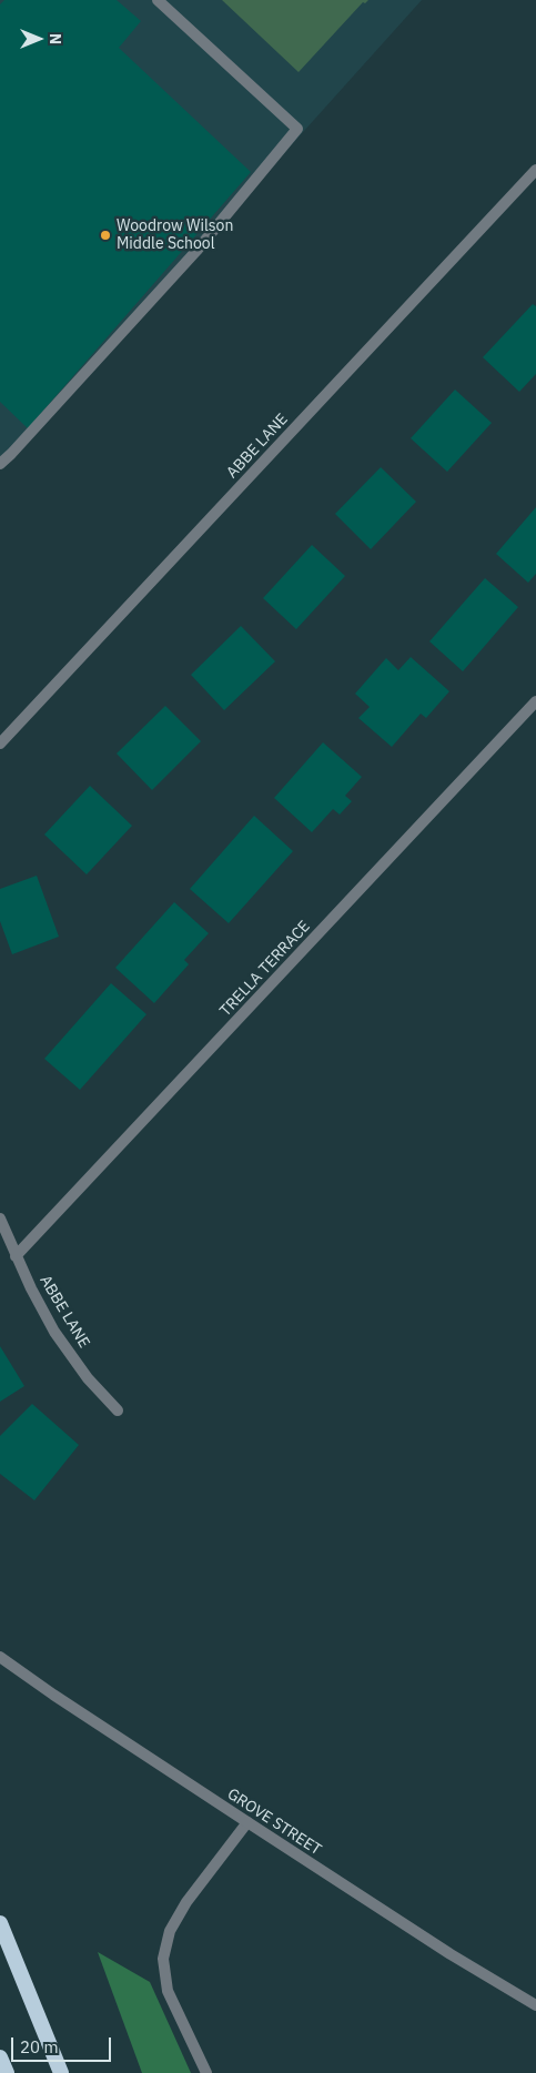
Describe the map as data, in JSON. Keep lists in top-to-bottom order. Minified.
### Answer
{"streets":{"street":["ABBE LANE","TRELLA TERRACE","GROVE STREET"]},"crossings":[["ABBE LANE","TRELLA TERRACE"]],"places":["Woodrow Wilson Middle School"],"scale_bar":"20 m","north":"right"}
